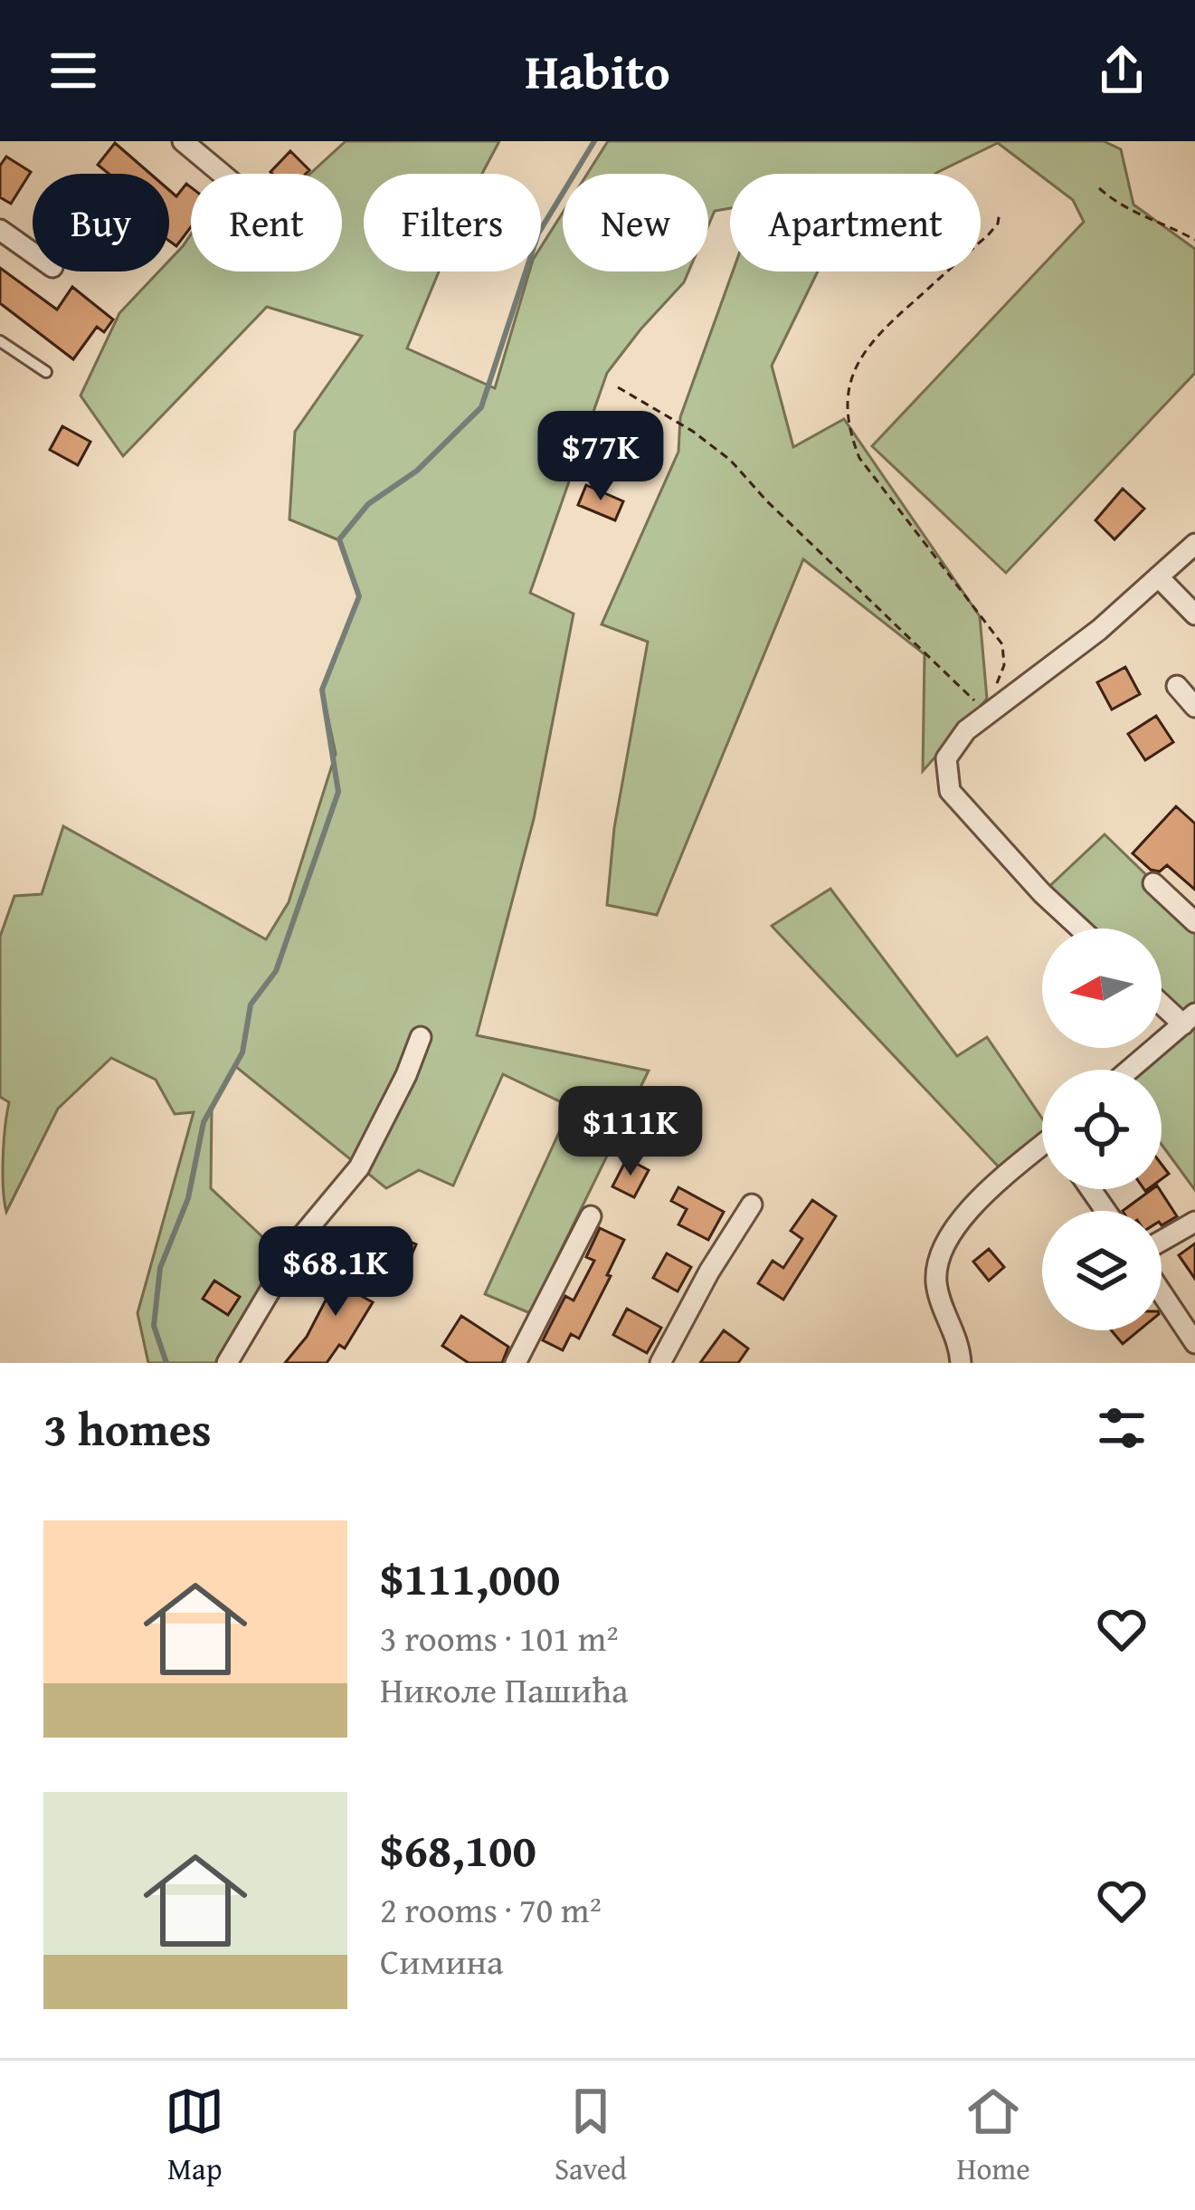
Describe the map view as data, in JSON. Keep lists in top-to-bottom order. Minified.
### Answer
{"north":"left","page":{"header":"Habito","chip":["Buy","Rent","Filters","New","Apartment"],"price":["$77K","$111K","$68.1K"],"heading":"3 homes","list":[{"name":"$111,000","note":"3 rooms · 101 m² · Николе Пашића"},{"name":"$68,100","note":"2 rooms · 70 m² · Симина"}],"tabs":["Map","Saved","Home"]}}
